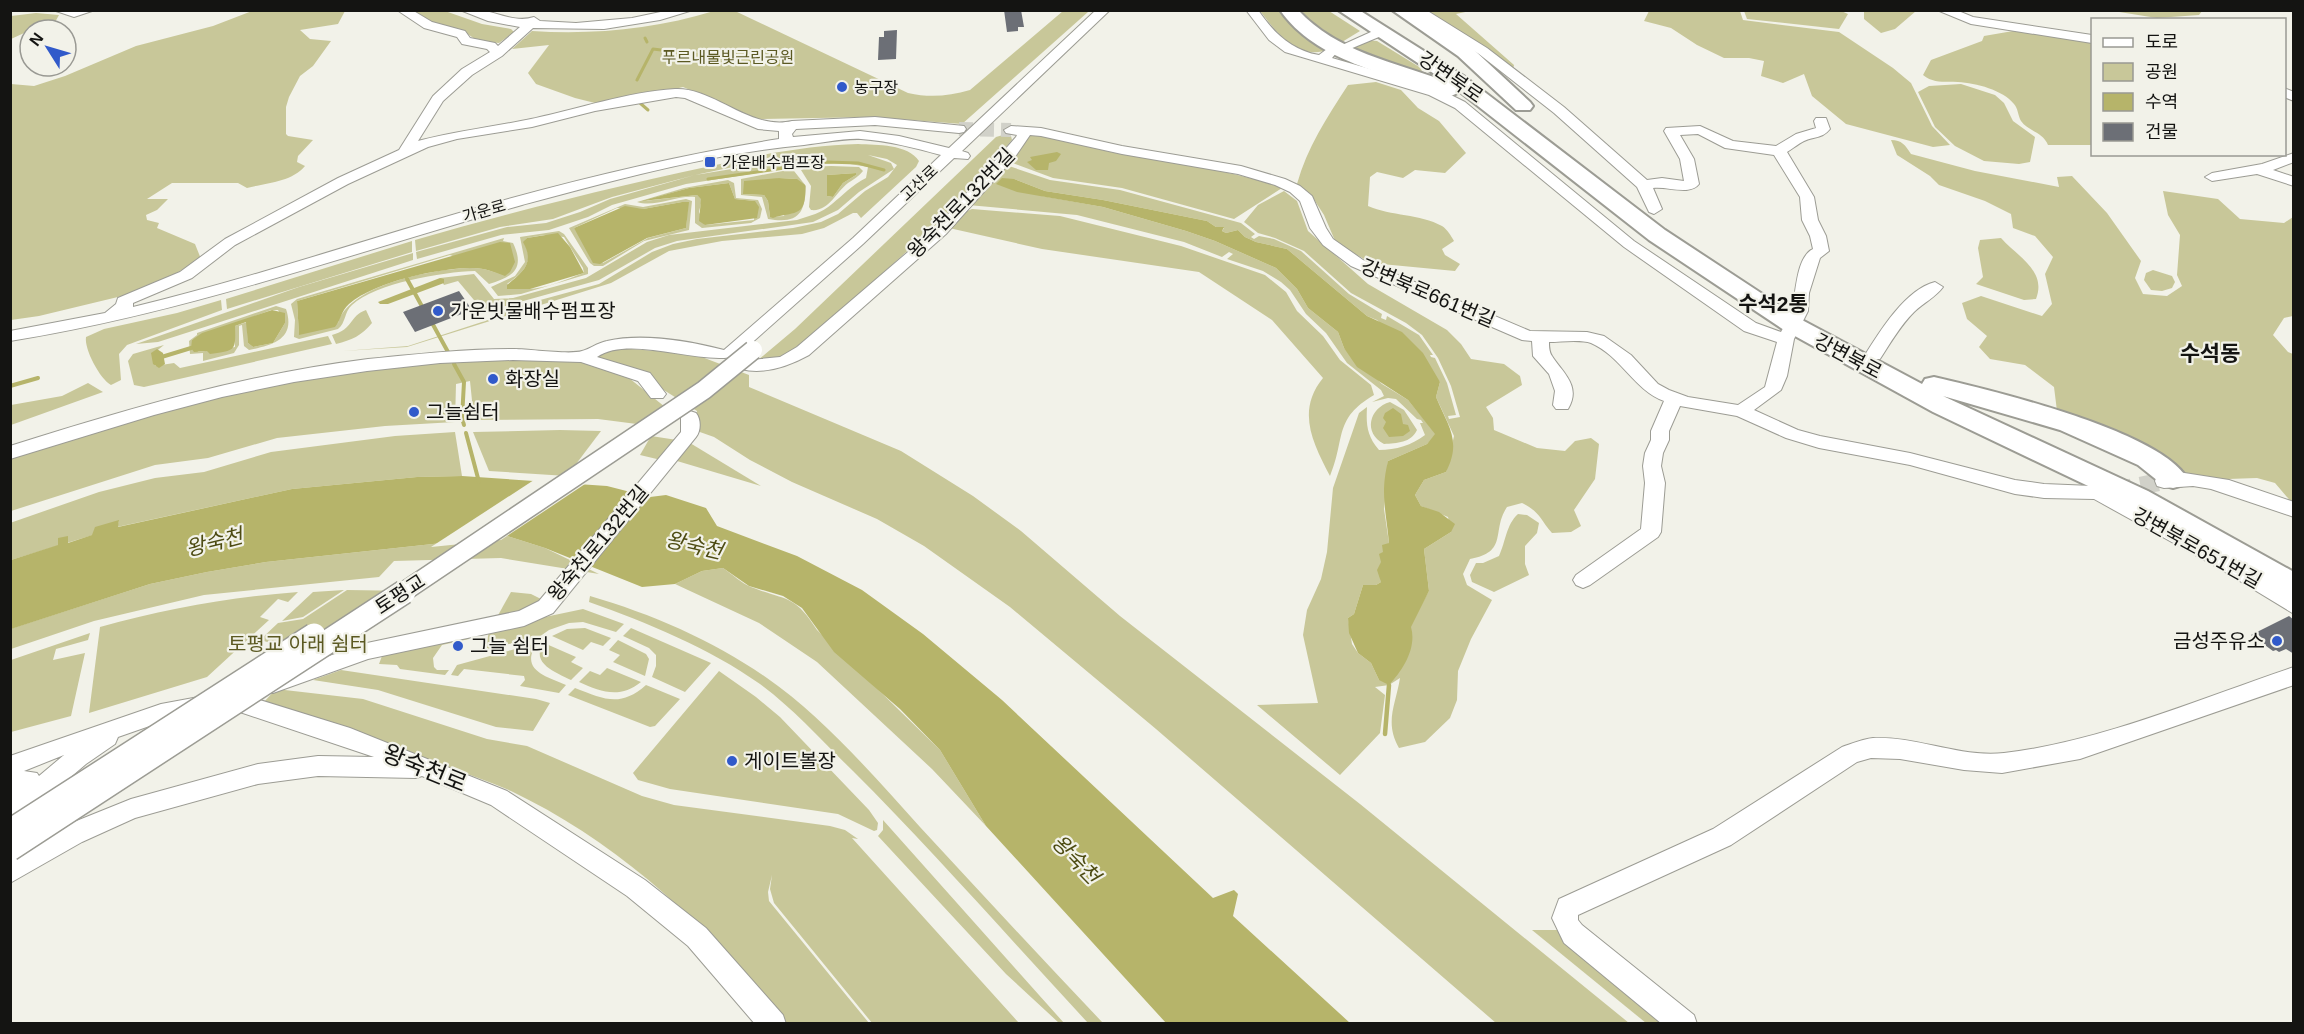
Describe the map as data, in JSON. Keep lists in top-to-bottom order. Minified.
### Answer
{"streets":{"highway":["강변북로"],"street":["고산로","왕숙천로132번길","가운로","강변북로661번길","강변북로651번길","토평교","왕숙천로"]},"crossings":[["고산로","왕숙천로132번길"],["고산로","가운로"],["고산로","토평교"],["왕숙천로132번길","강변북로661번길"],["왕숙천로132번길","토평교"],["왕숙천로132번길","왕숙천로"],["강변북로661번길","강변북로651번길"]],"districts":["수석2통","수석동"],"water":["왕숙천"],"parks":["푸르내물빛근린공원","토평교 아래 쉼터"],"places":{"other":["농구장","가운빗물배수펌프장","화장실","그늘쉼터","금성주유소","그늘 쉼터","게이트볼장"],"transit":["가운배수펌프장"]},"legend":["도로","공원","수역","건물"],"north":"top left"}
